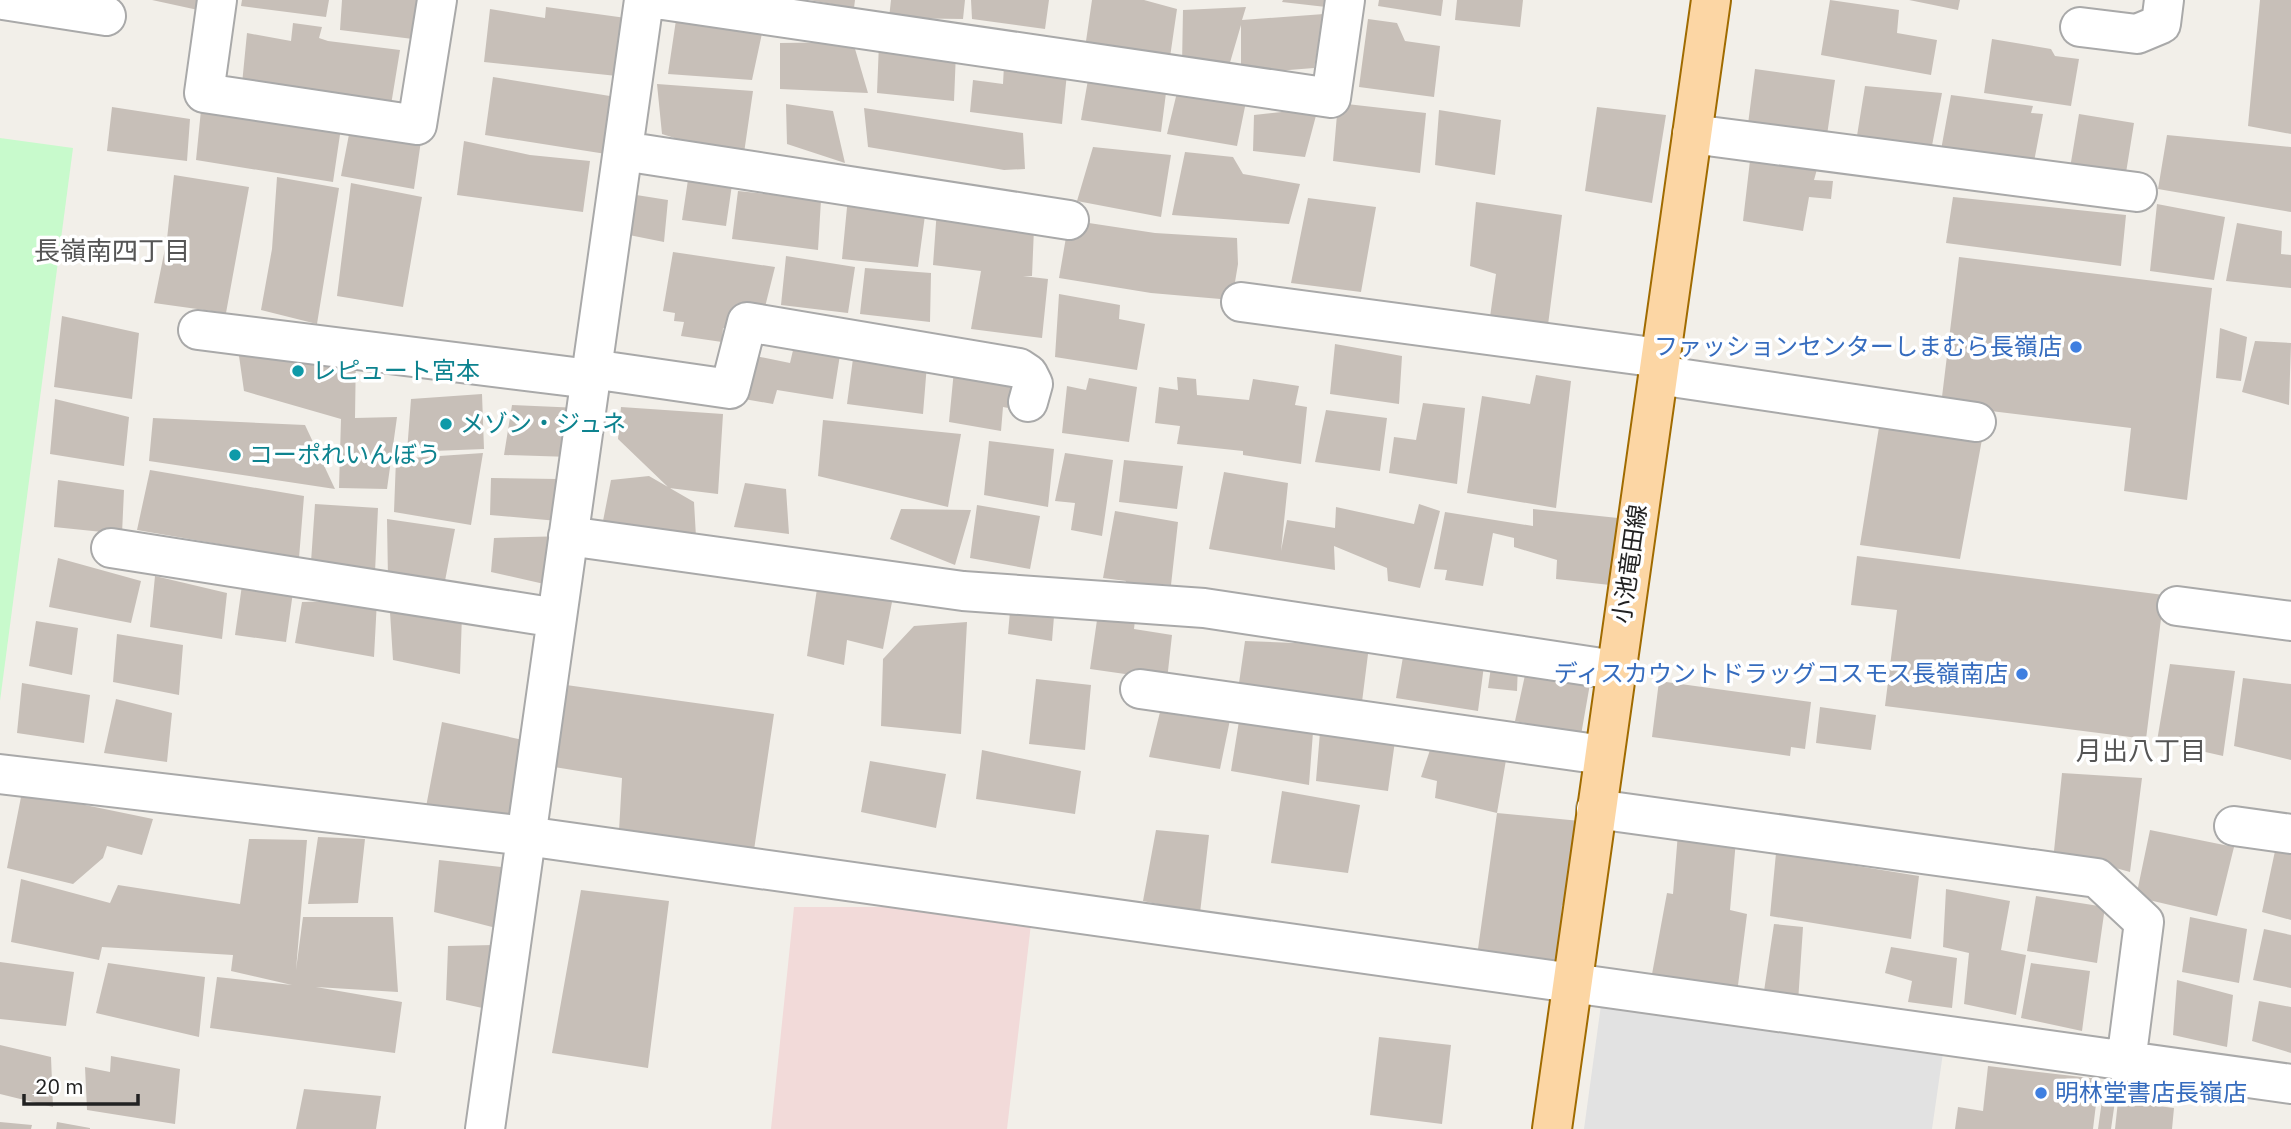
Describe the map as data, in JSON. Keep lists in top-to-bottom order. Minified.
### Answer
{"streets":{"main road":["小池竜田線"]},"districts":["長嶺南四丁目","月出八丁目"],"places":["ファッションセンターしまむら長嶺店","レピュート宮本","メゾン・ジュネ","コーポれいんぼう","ディスカウントドラッグコスモス長嶺南店","明林堂書店長嶺店"],"scale_bar":"20 m"}
